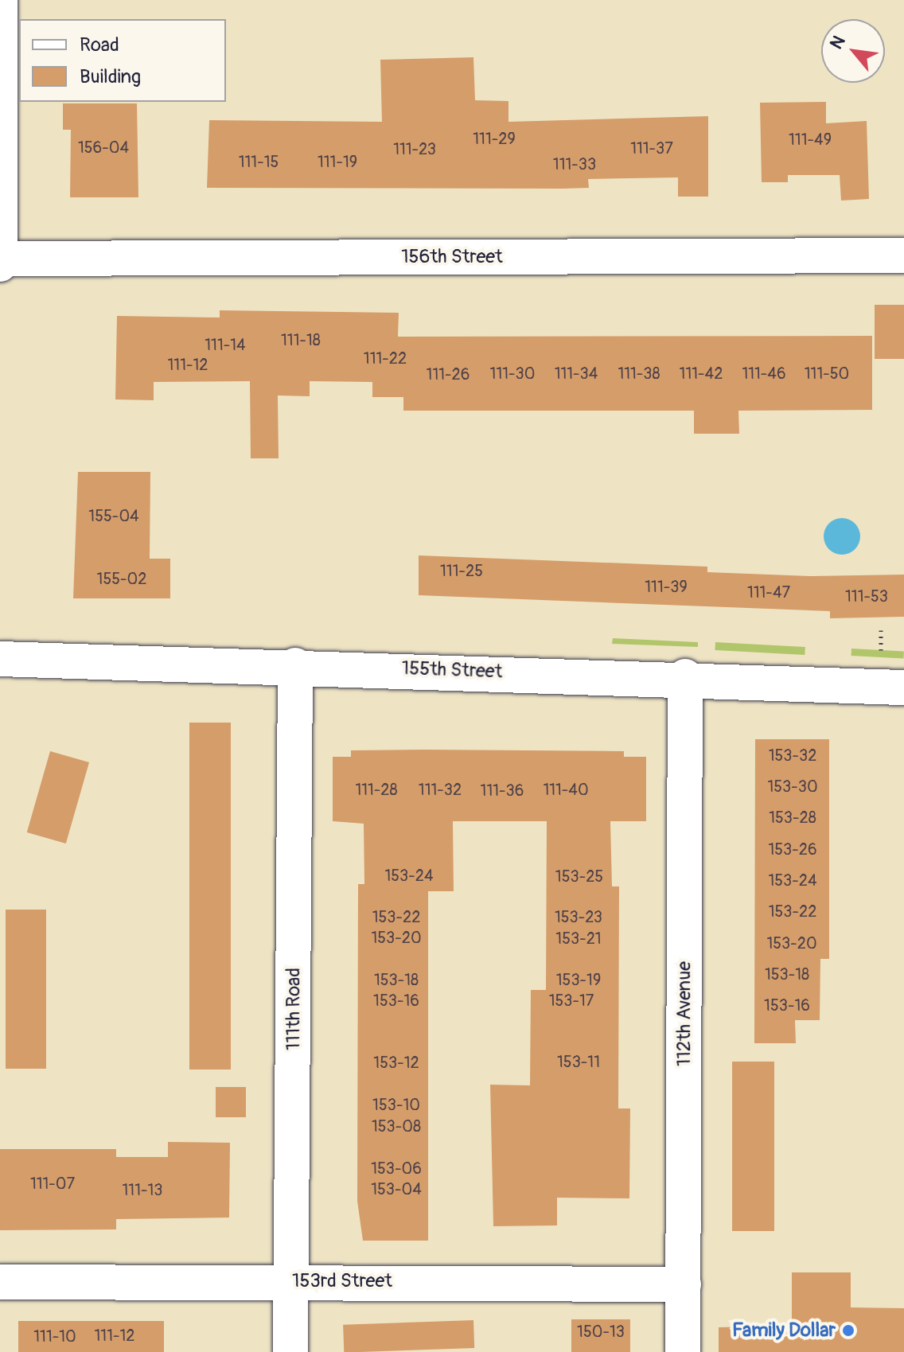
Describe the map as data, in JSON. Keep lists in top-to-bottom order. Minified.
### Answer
{"streets":{"street":["156th Street","155th Street","111th Road","112th Avenue","153rd Street"]},"crossings":[["155th Street","111th Road"],["155th Street","112th Avenue"],["111th Road","153rd Street"],["112th Avenue","153rd Street"]],"places":["Family Dollar"],"house_numbers":["111-29","111-49","156-04","111-37","111-23","111-15","111-19","111-33","111-18","111-14","111-22","111-12","111-30","111-34","111-38","111-42","111-46","111-50","111-26","155-04","111-25","155-02","111-39","111-47","111-53","153-32","153-30","111-28","111-32","111-40","111-36","153-28","153-26","153-24","153-25","153-24","153-22","153-22","153-23","153-20","153-21","153-20","153-18","153-18","153-19","153-16","153-17","153-16","153-11","153-12","153-10","153-08","153-06","111-07","153-04","111-13","150-13","111-12","111-10"],"legend":["Road","Building"],"north":"top left"}
